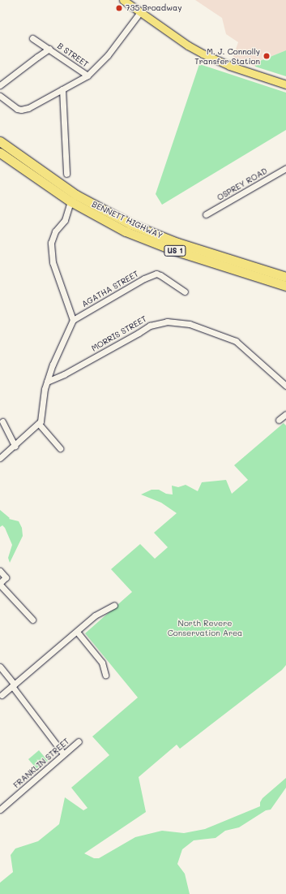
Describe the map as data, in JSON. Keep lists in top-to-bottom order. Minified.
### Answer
{"streets":{"highway":["BENNETT HIGHWAY","US 1"],"street":["B STREET","OSPREY ROAD","AGATHA STREET","MORRIS STREET","FRANKLIN STREET"]},"parks":["North Revere Conservation Area"],"places":["735 Broadway","M. J. Connolly Transfer Station"]}
